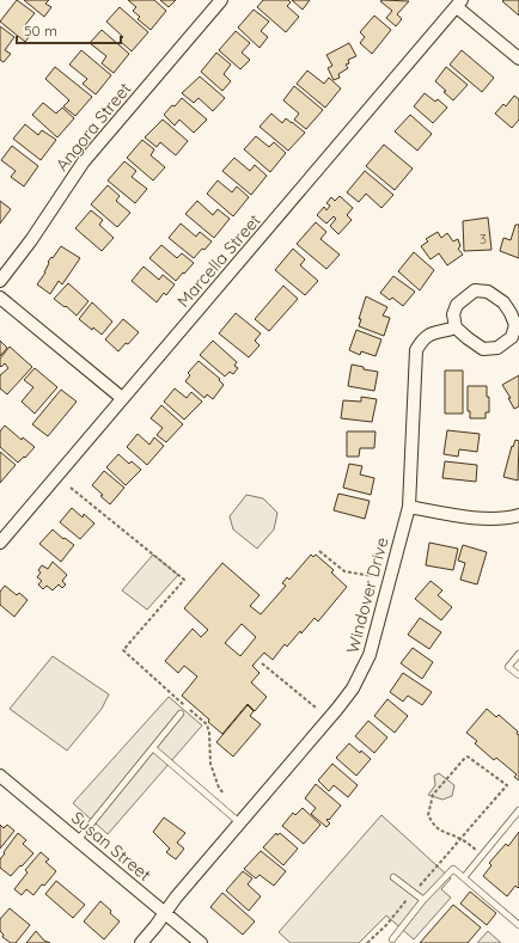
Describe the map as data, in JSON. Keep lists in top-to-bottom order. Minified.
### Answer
{"streets":{"street":["Angora Street","Marcella Street","Windover Drive","Susan Street"]},"crossings":[["Windover Drive","Susan Street"]],"house_numbers":["3"],"scale_bar":"50 m"}
